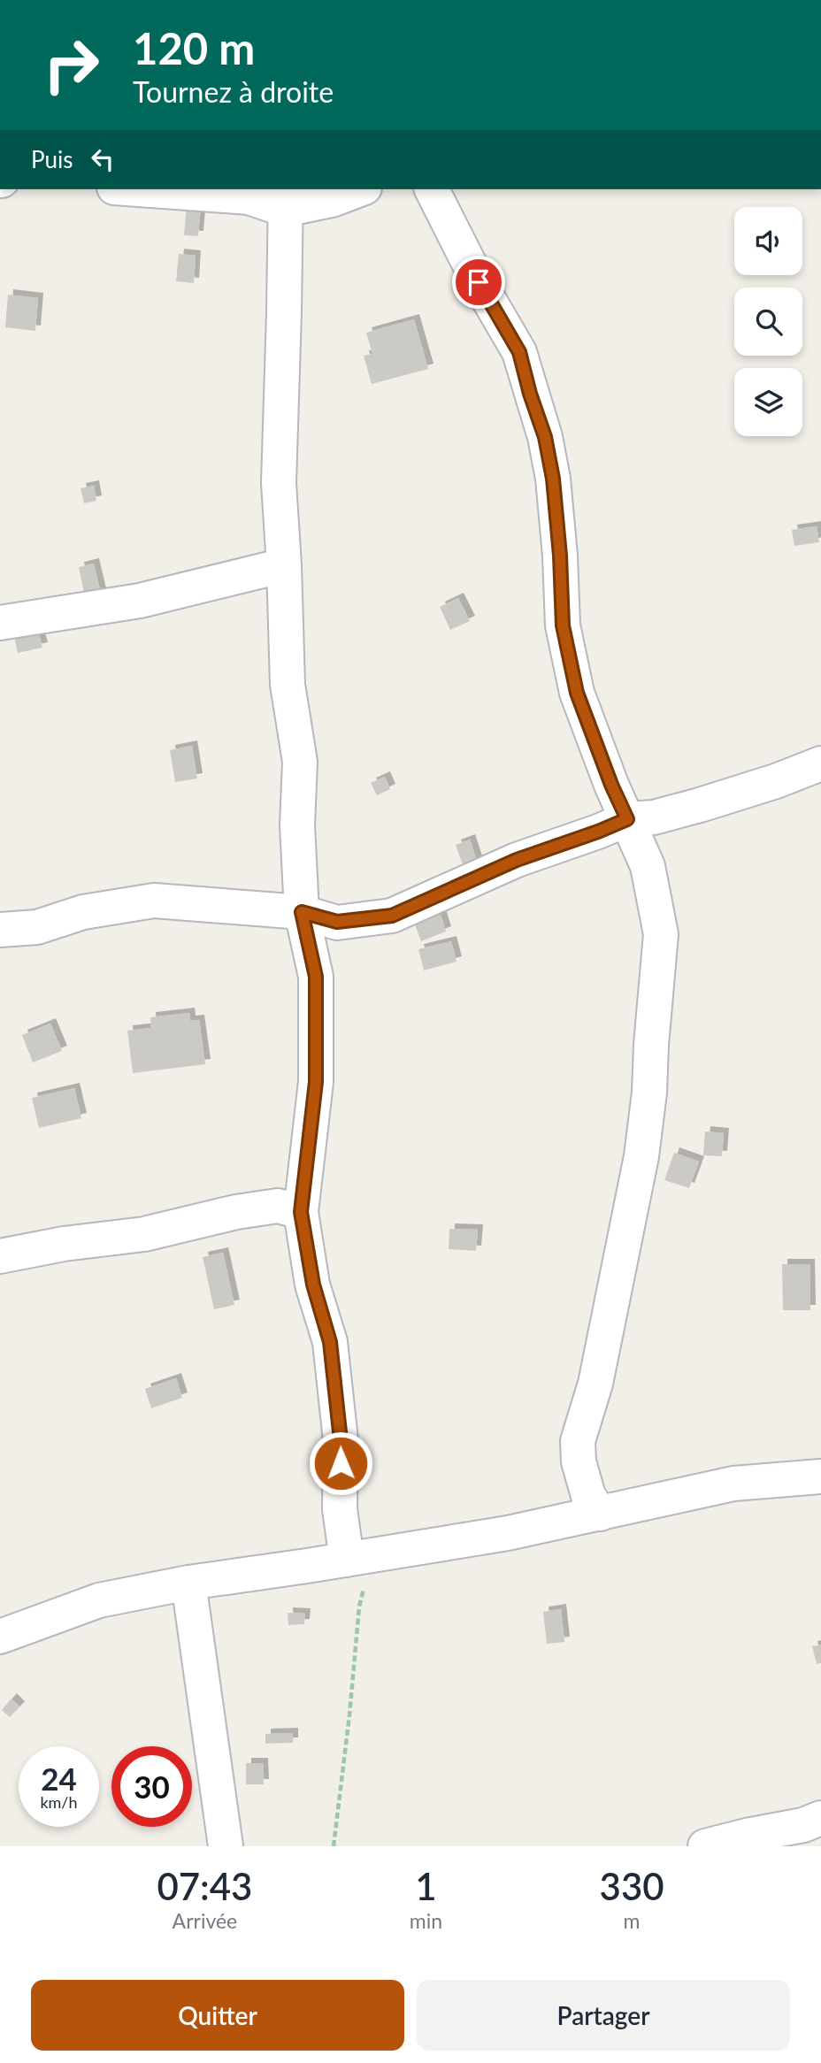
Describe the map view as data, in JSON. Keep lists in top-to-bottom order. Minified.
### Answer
{"page":{"turn":["120 m","Tournez à droite"],"then":"Puis","speed":"24 km/h","limit":"30","eta":["07:43","Arrivée","1","min","330","m"],"buttons":["Quitter","Partager"]}}
